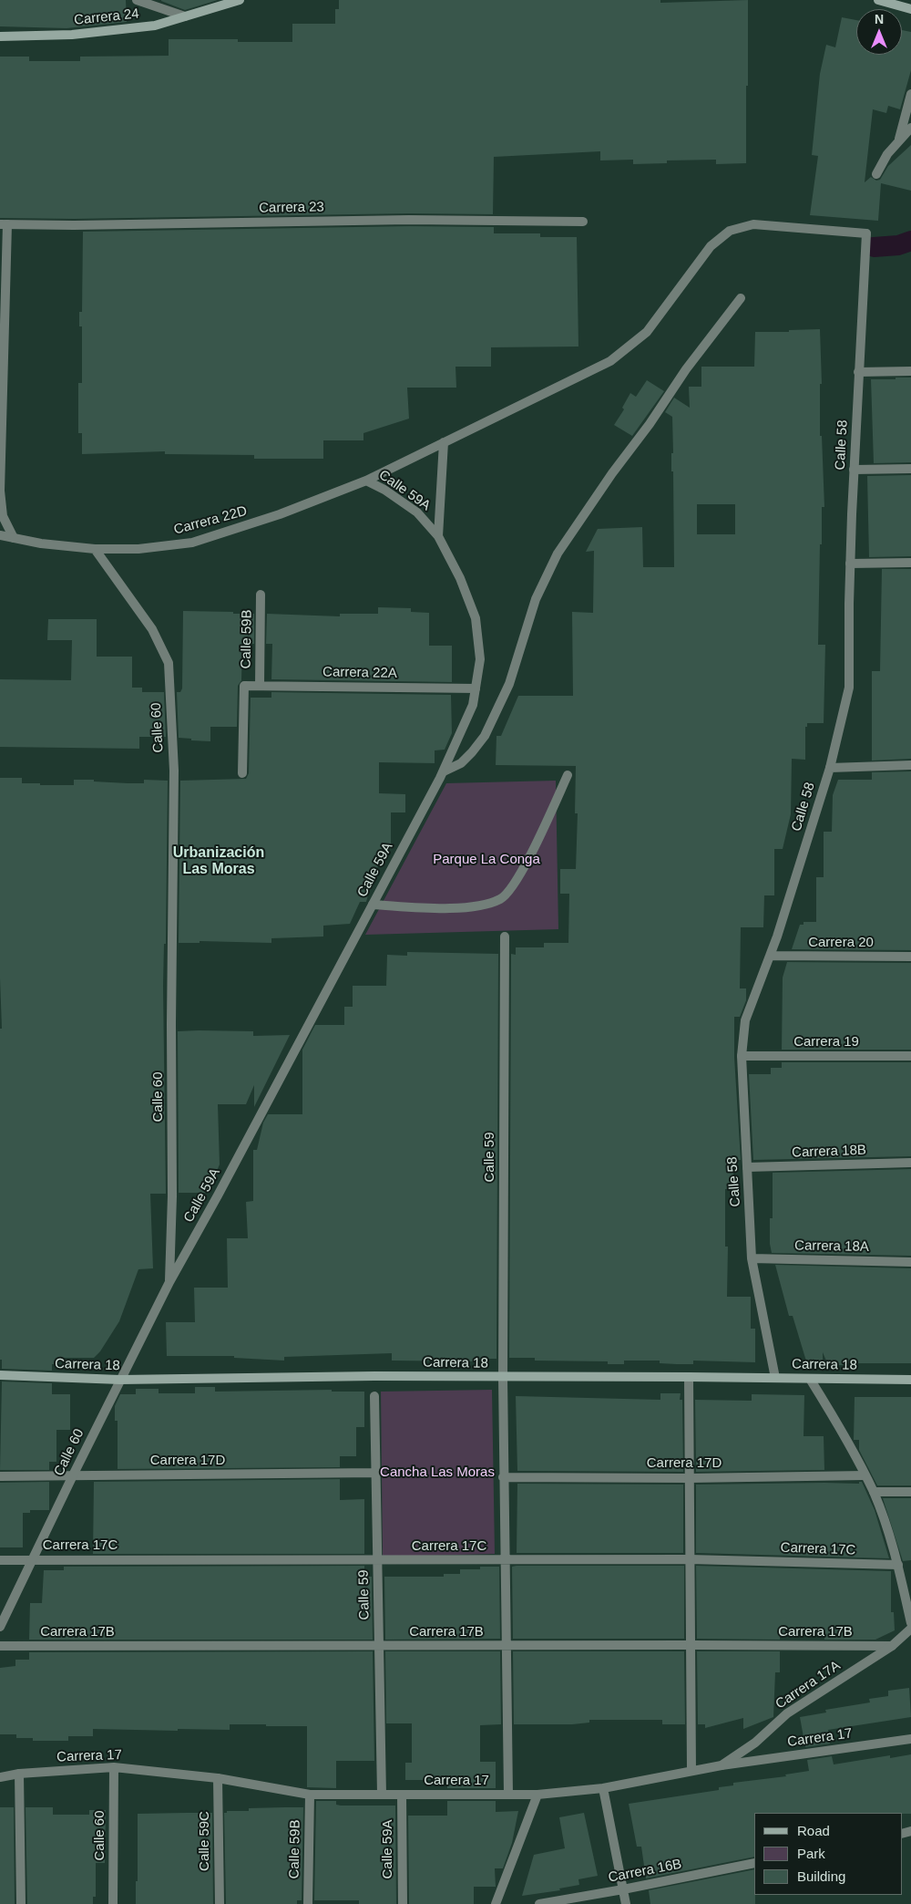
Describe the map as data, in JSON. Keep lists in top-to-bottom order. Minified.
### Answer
{"streets":{"street":["Carrera 24","Carrera 23","Calle 58","Calle 59A","Carrera 22D","Calle 59B","Carrera 22A","Calle 60","Carrera 20","Carrera 19","Carrera 18B","Calle 59","Carrera 18A","Carrera 18","Carrera 17D","Carrera 17C","Carrera 17B","Carrera 17A","Carrera 17","Calle 59C","Carrera 16B"]},"crossings":[["Calle 58","Carrera 22D"],["Calle 58","Carrera 20"],["Calle 58","Carrera 19"],["Calle 58","Carrera 18B"],["Calle 58","Carrera 18A"],["Calle 58","Carrera 18"],["Calle 59A","Carrera 22D"],["Calle 59A","Carrera 22A"],["Calle 59A","Calle 60"],["Calle 59A","Carrera 17"],["Carrera 22D","Calle 60"],["Calle 59B","Carrera 22A"],["Calle 59B","Carrera 17"],["Calle 60","Carrera 18"],["Calle 60","Carrera 17D"],["Calle 60","Carrera 17C"],["Calle 60","Carrera 17"],["Calle 59","Carrera 18"],["Calle 59","Carrera 17D"],["Calle 59","Carrera 17C"],["Calle 59","Carrera 17B"],["Calle 59","Carrera 17"],["Carrera 17B","Carrera 17A"],["Carrera 17A","Carrera 17"],["Carrera 17","Calle 59C"]],"districts":["Urbanización Las Moras"],"parks":["Parque La Conga","Cancha Las Moras"],"legend":["Road","Park","Building"],"north":"top"}
